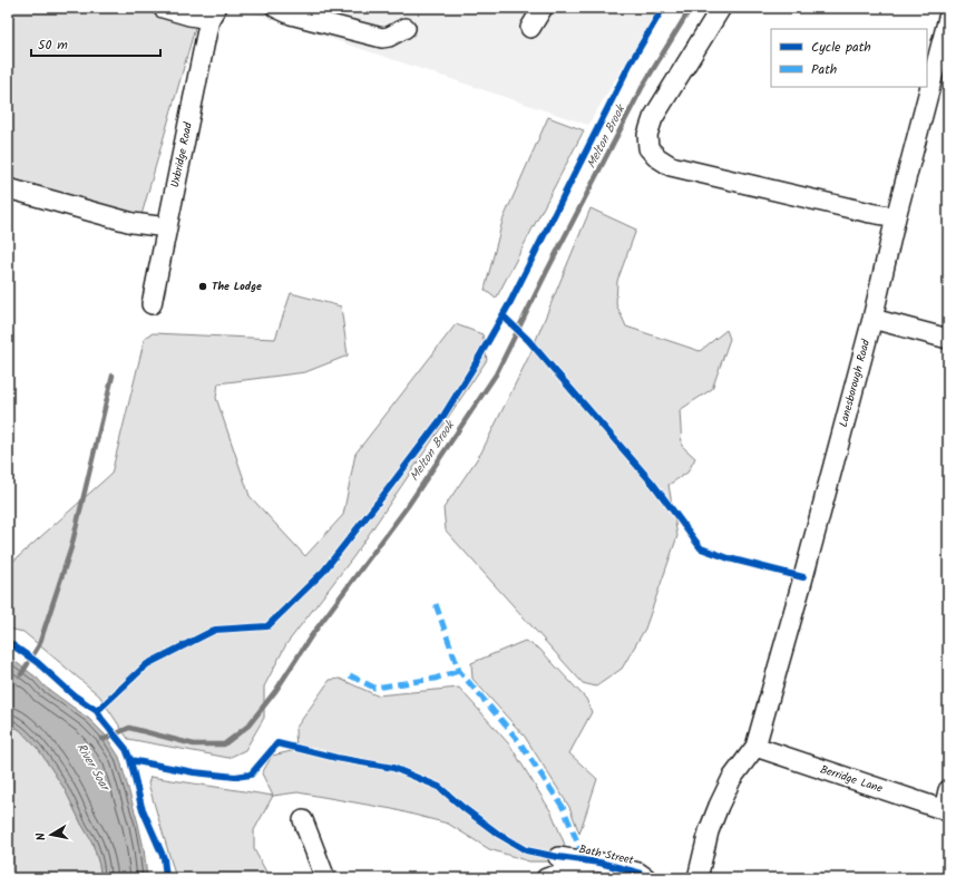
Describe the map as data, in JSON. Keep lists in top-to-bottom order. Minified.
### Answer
{"streets":{"street":["Uxbridge Road","Lanesborough Road","Berridge Lane","Bath Street"]},"crossings":[["Lanesborough Road","Berridge Lane"]],"water":["Melton Brook","River Soar"],"places":["The Lodge"],"legend":["Cycle path","Path"],"scale_bar":"50 m","north":"left"}
